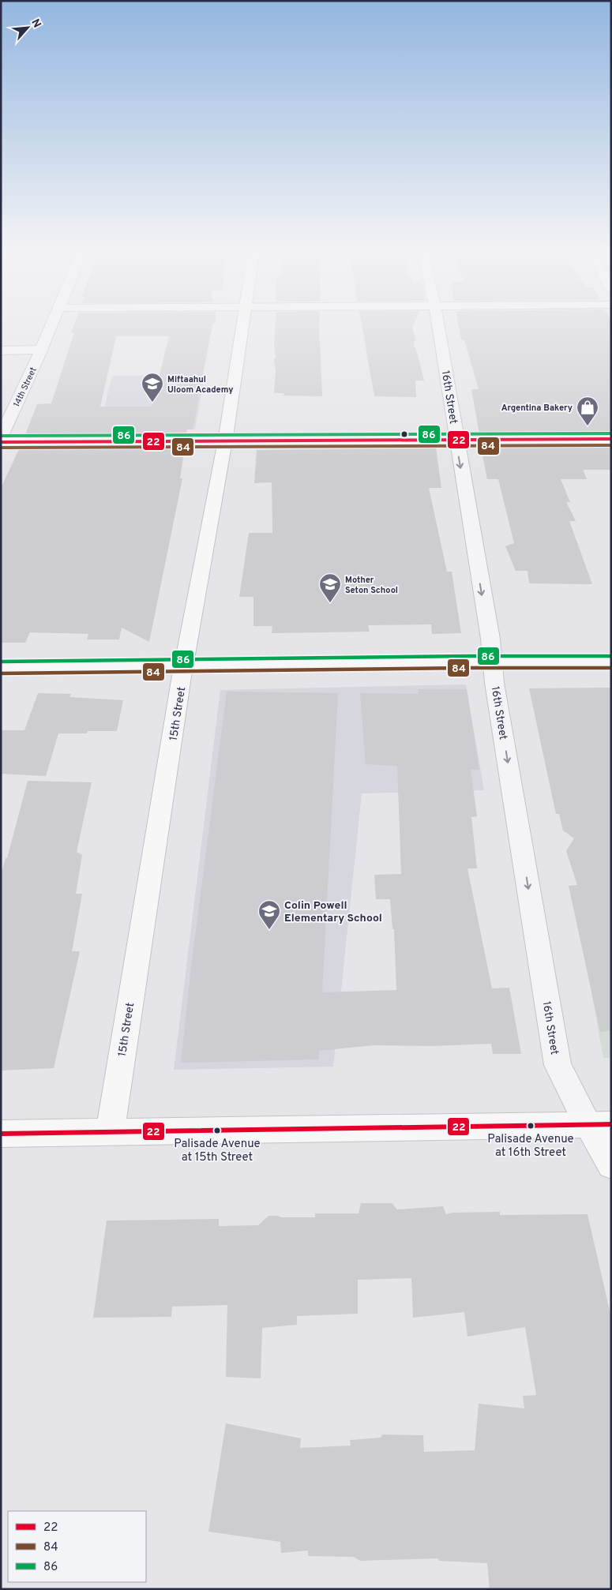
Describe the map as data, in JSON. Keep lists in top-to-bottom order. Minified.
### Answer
{"streets":{"street":["14th Street","16th Street","15th Street"]},"one_way":["16th Street"],"places":{"school or university":["Miftaahul Uloom Academy","Mother Seton School","Colin Powell Elementary School"],"shop":["Argentina Bakery"],"other":["Palisade Avenue at 16th Street","Palisade Avenue at 15th Street"]},"lines":["transit line 86","transit line 22","transit line 84"],"legend":["22","84","86"],"north":"top right"}
